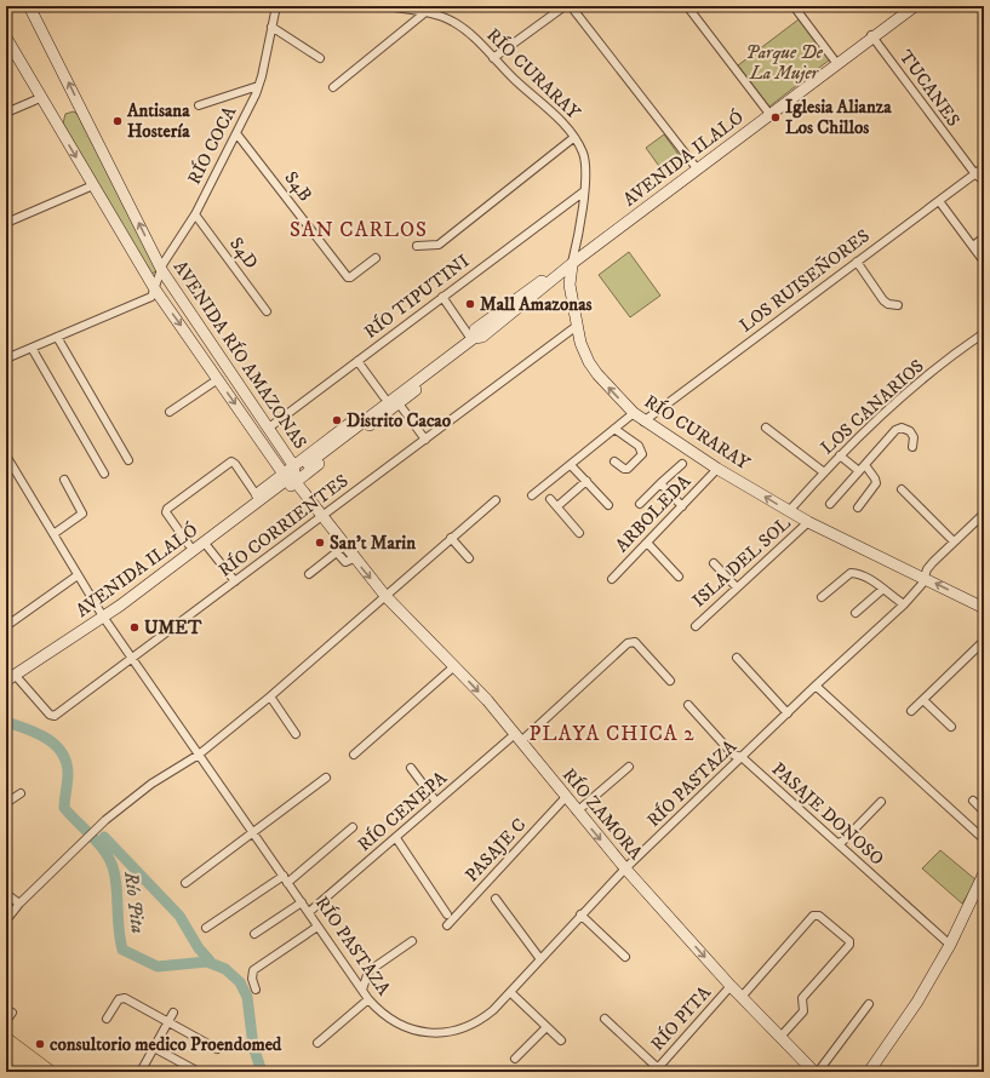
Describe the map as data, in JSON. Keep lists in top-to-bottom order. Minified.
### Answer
{"streets":{"street":["RÍO CURARAY","TUCANES","RÍO COCA","AVENIDA ILALÓ","S4B","S4D","LOS RUISEÑORES","RÍO TIPUTINI","AVENIDA RÍO AMAZONAS","LOS CANARIOS","ARBOLEDA","RÍO CORRIENTES","ISLA DEL SOL","RÍO PASTAZA","RÍO CENEPA","RÍO ZAMORA","PASAJE DONOSO","PASAJE C","RÍO PITA"]},"crossings":[["RÍO CURARAY","AVENIDA ILALÓ"],["RÍO CURARAY","LOS RUISEÑORES"],["RÍO CURARAY","RÍO TIPUTINI"],["RÍO CURARAY","LOS CANARIOS"],["RÍO CURARAY","ARBOLEDA"],["RÍO CURARAY","RÍO CORRIENTES"],["RÍO CURARAY","ISLA DEL SOL"],["RÍO CURARAY","RÍO PASTAZA"],["TUCANES","AVENIDA ILALÓ"],["TUCANES","LOS RUISEÑORES"],["RÍO COCA","S4B"],["RÍO COCA","S4D"],["RÍO COCA","AVENIDA RÍO AMAZONAS"],["AVENIDA ILALÓ","AVENIDA RÍO AMAZONAS"],["AVENIDA ILALÓ","RÍO CORRIENTES"],["AVENIDA ILALÓ","RÍO PASTAZA"],["AVENIDA ILALÓ","RÍO ZAMORA"],["RÍO TIPUTINI","AVENIDA RÍO AMAZONAS"],["AVENIDA RÍO AMAZONAS","RÍO ZAMORA"],["RÍO CORRIENTES","RÍO PASTAZA"],["RÍO CORRIENTES","RÍO ZAMORA"],["RÍO PASTAZA","RÍO CENEPA"],["RÍO PASTAZA","RÍO ZAMORA"],["RÍO PASTAZA","PASAJE DONOSO"],["RÍO CENEPA","RÍO ZAMORA"],["RÍO ZAMORA","PASAJE C"],["RÍO ZAMORA","RÍO PITA"]],"one_way":["RÍO ZAMORA"],"districts":["SAN CARLOS","PLAYA CHICA 2"],"water":["Río Pita"],"parks":["Parque De La Mujer"],"places":["Iglesia Alianza Los Chillos","Antisana Hostería","Mall Amazonas","Distrito Cacao","San't Marin","UMET","consultorio medico Proendomed"]}
